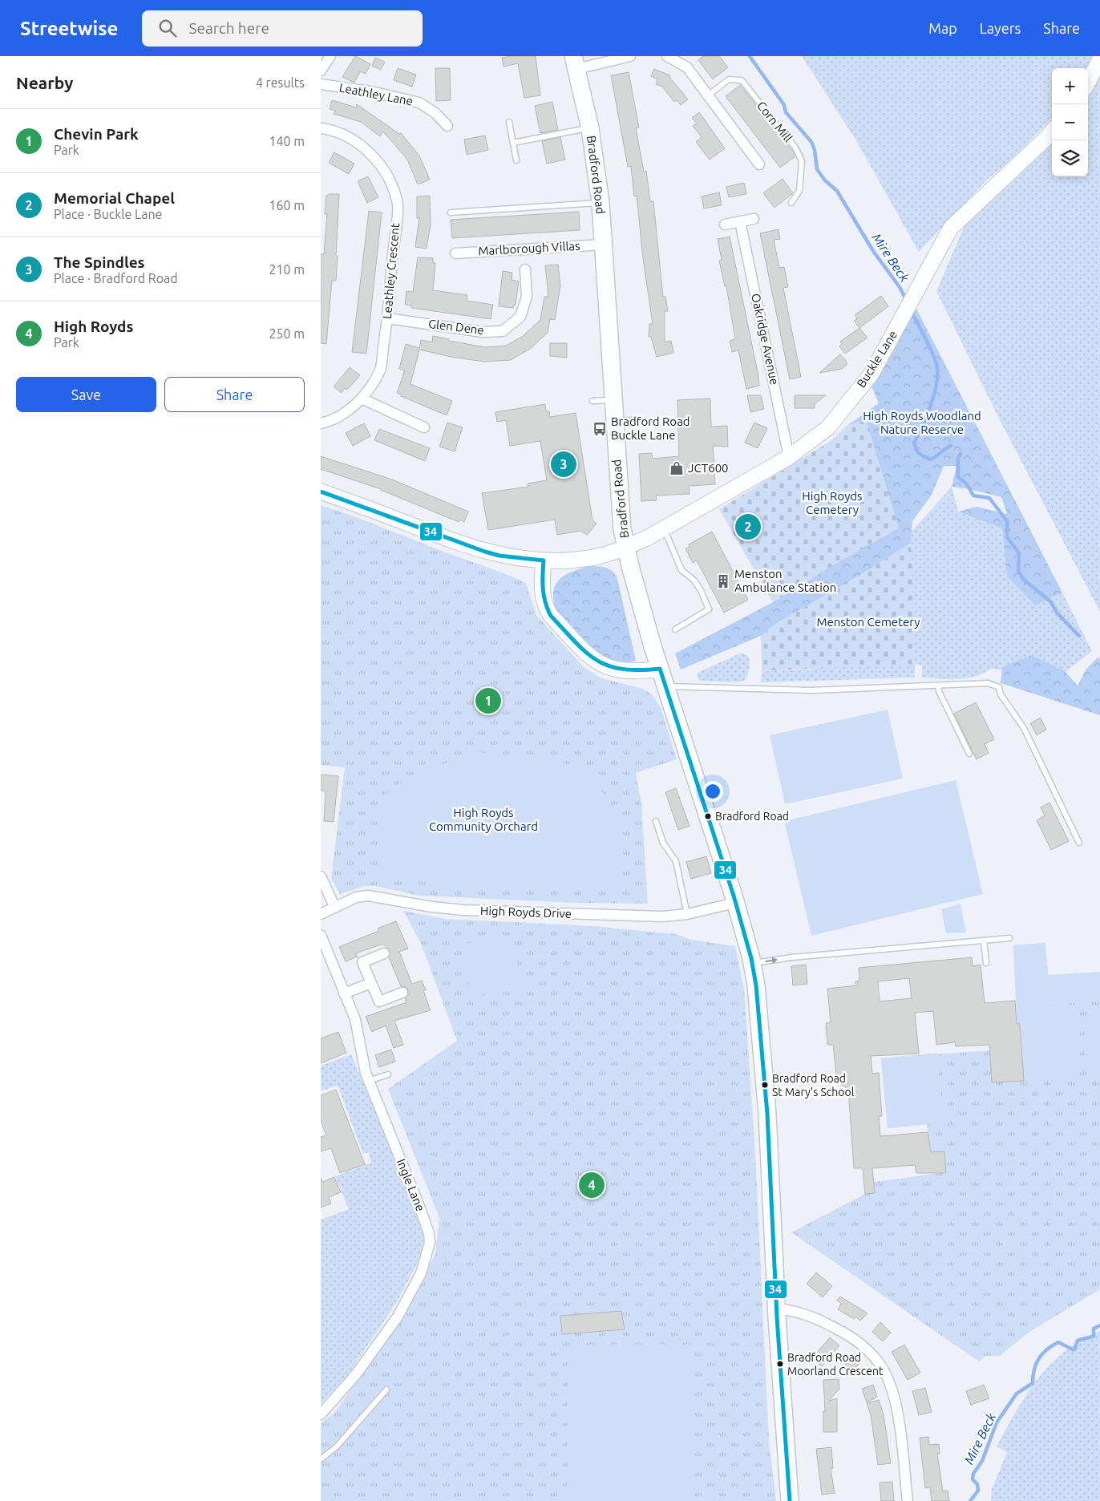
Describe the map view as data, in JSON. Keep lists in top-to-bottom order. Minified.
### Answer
{"streets":{"main road":["Bradford Road"],"street":["Leathley Lane","Marlborough Villas","Leathley Crescent","Glen Dene","Oakridge Avenue","Buckle Lane","High Royds Drive","Ingle Lane"],"lane":["Corn Mill"]},"crossings":[["Bradford Road","Marlborough Villas"],["Bradford Road","Buckle Lane"],["Bradford Road","High Royds Drive"],["Leathley Crescent","Glen Dene"],["Oakridge Avenue","Buckle Lane"]],"water":["Mire Beck"],"parks":["High Royds Woodland Nature Reserve","High Royds Cemetery","Menston Cemetery","High Royds Community Orchard"],"places":{"bus stop":["Bradford Road Buckle Lane"],"shop":["JCT600"],"building":["Menston Ambulance Station"],"other":["Bradford Road","Bradford Road St Mary's School","Bradford Road Moorland Crescent"]},"lines":["transit line 34"],"page":{"header":"Streetwise","search":"Search here","nav":["Map","Layers","Share"],"heading":["Nearby","4 results"],"map_buttons":["+","−"],"list":[{"mark":"1","name":"Chevin Park","note":"Park","value":"140 m"},{"mark":"2","name":"Memorial Chapel","note":"Place · Buckle Lane","value":"160 m"},{"mark":"3","name":"The Spindles","note":"Place · Bradford Road","value":"210 m"},{"mark":"4","name":"High Royds","note":"Park","value":"250 m"}],"buttons":["Save","Share"],"pins":["3","2","1","4"]}}
